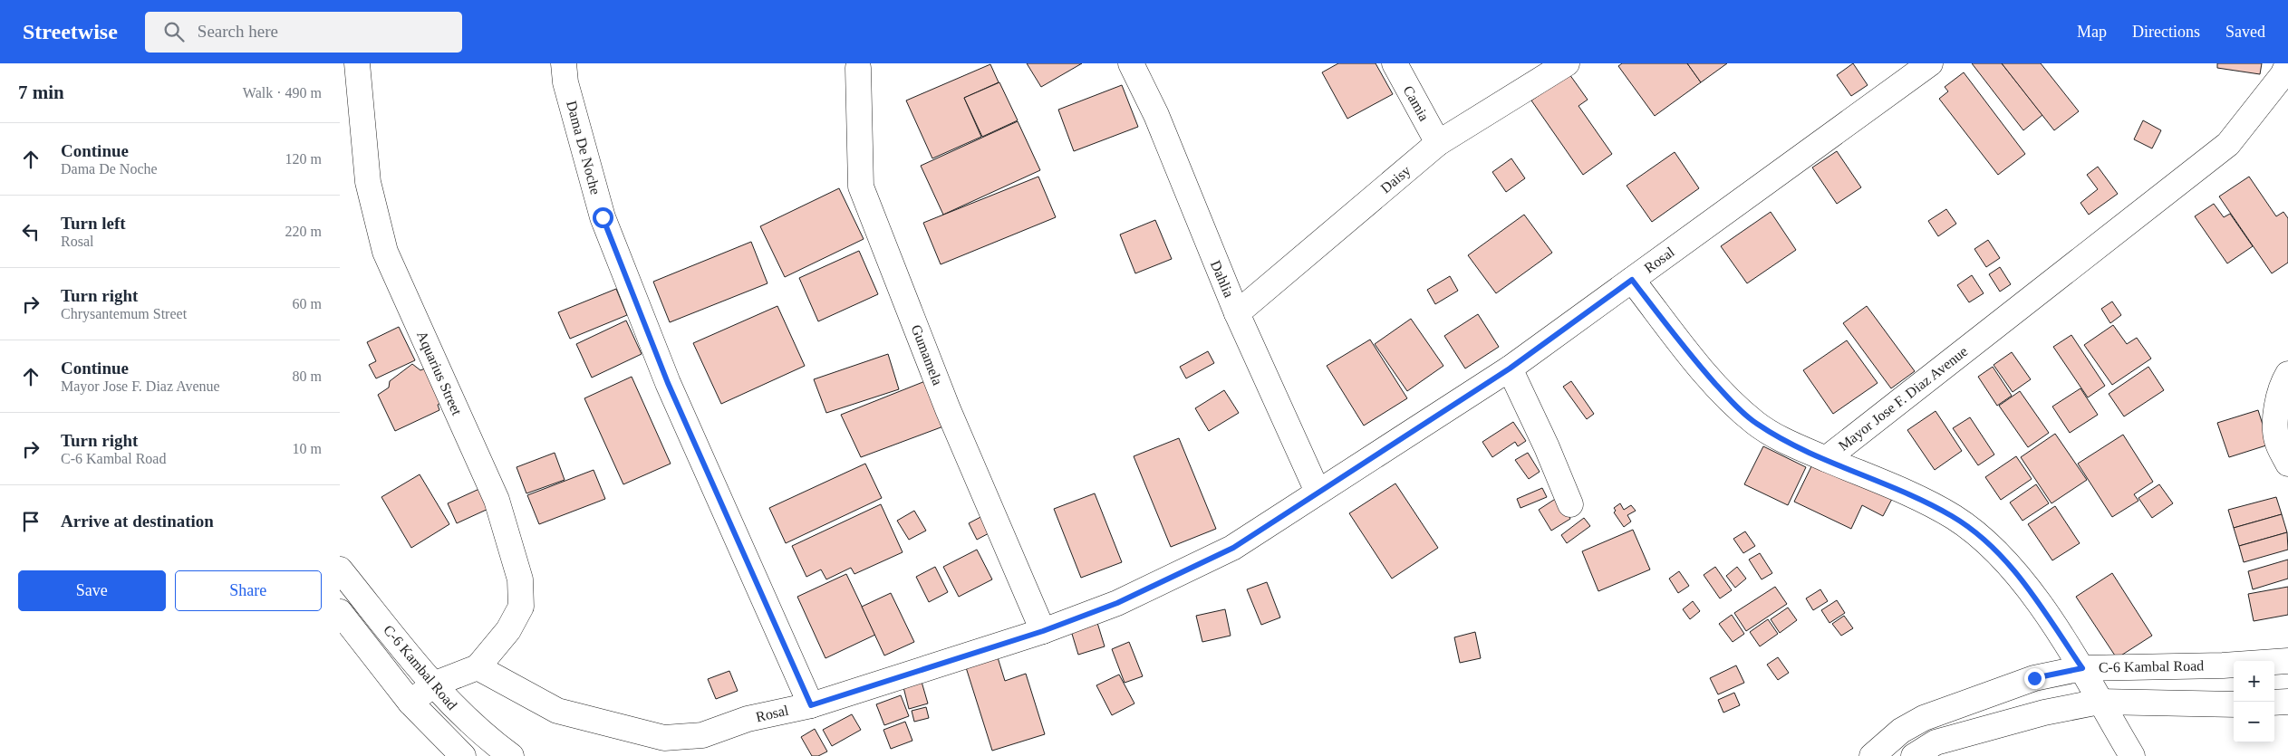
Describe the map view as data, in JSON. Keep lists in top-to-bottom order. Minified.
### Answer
{"streets":{"street":["Camia","Dama De Noche","Daisy","Rosal","Dahlia","Gumamela","Aquarius Street","Mayor Jose F. Diaz Avenue","C-6 Kambal Road"]},"crossings":[["Camia","Daisy"],["Dama De Noche","Rosal"],["Daisy","Dahlia"],["Rosal","Dahlia"],["Rosal","Gumamela"],["Rosal","Aquarius Street"],["Mayor Jose F. Diaz Avenue","C-6 Kambal Road"]],"page":{"header":"Streetwise","search":"Search here","nav":["Map","Directions","Saved"],"heading":["7 min","Walk · 490 m"],"list":[["Continue","Dama De Noche","120 m"],["Turn left","Rosal","220 m"],["Turn right","Chrysantemum Street","60 m"],["Continue","Mayor Jose F. Diaz Avenue","80 m"],["Turn right","C-6 Kambal Road","10 m"],"Arrive at destination"],"buttons":["Save","Share"],"map_buttons":["+","−"]}}
